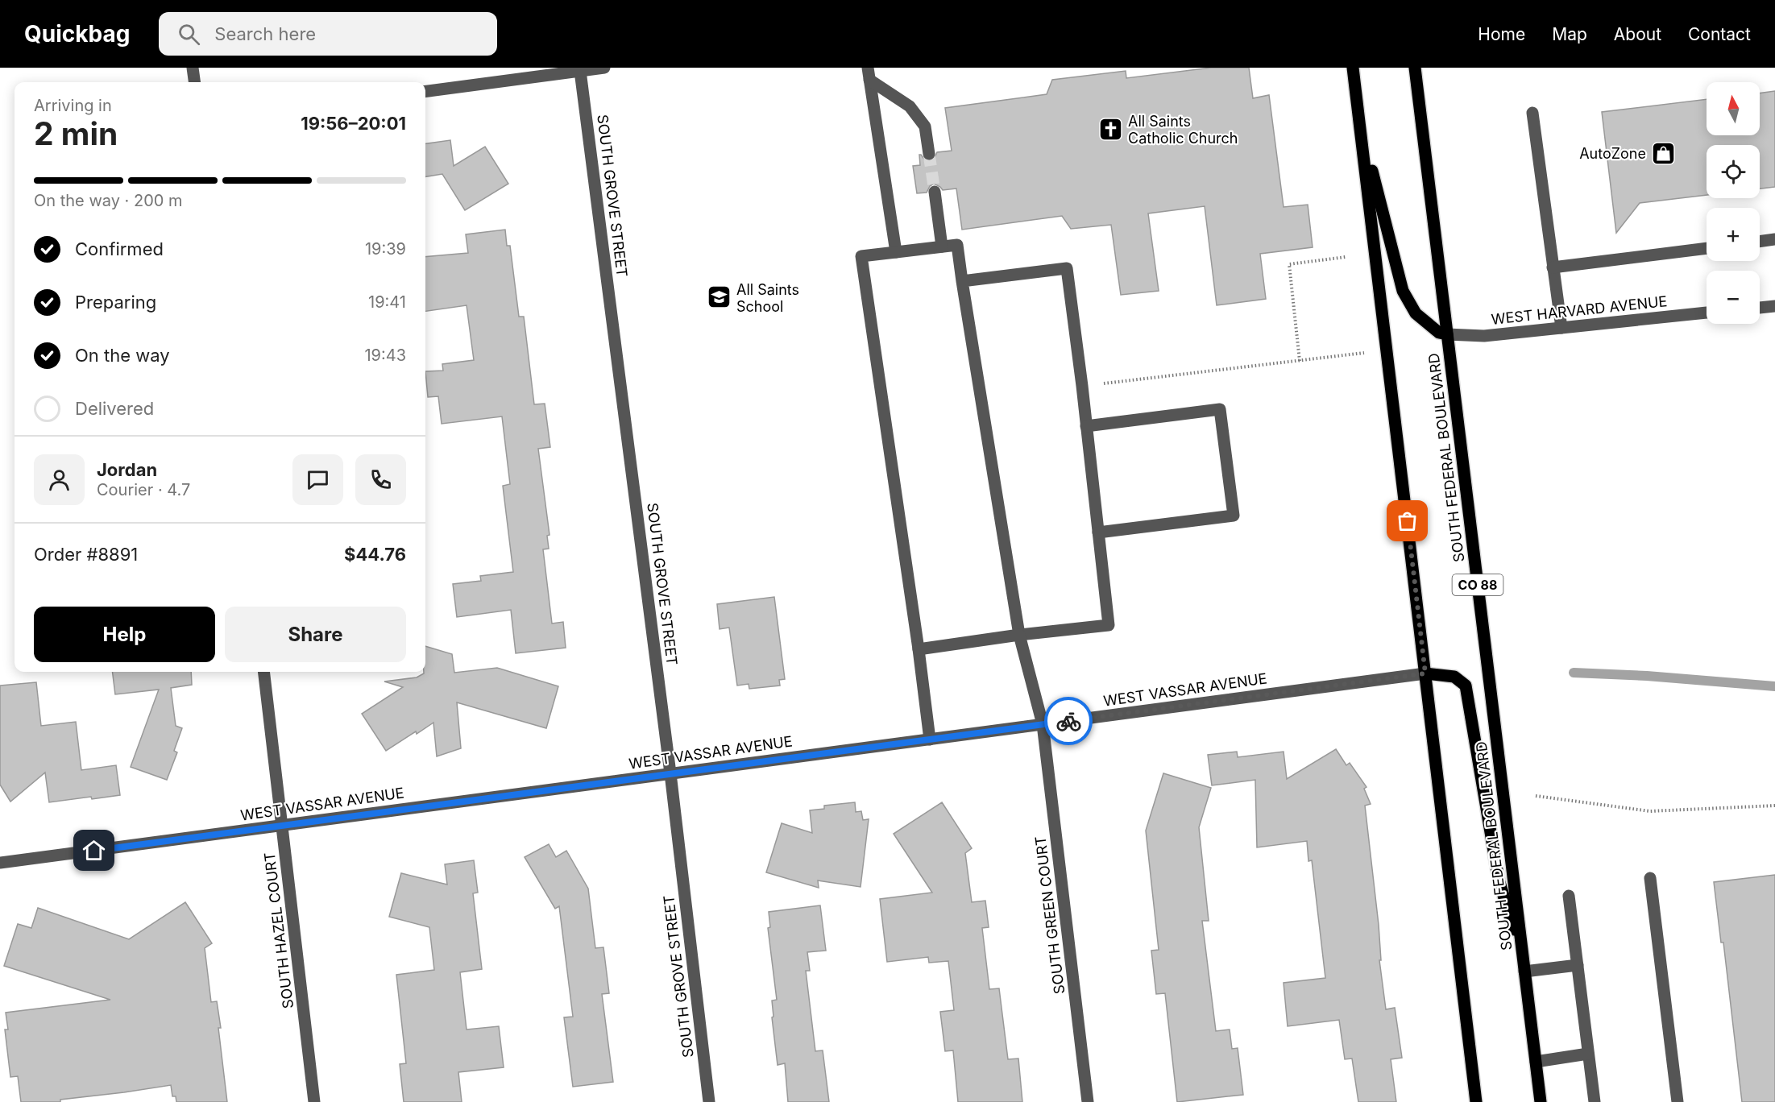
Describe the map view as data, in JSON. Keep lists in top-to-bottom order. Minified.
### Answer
{"streets":{"main road":["SOUTH FEDERAL BOULEVARD","CO 88"],"street":["SOUTH GROVE STREET","WEST HARVARD AVENUE","WEST VASSAR AVENUE","SOUTH GREEN COURT","SOUTH HAZEL COURT"]},"crossings":[["SOUTH GROVE STREET","WEST VASSAR AVENUE"],["WEST HARVARD AVENUE","SOUTH FEDERAL BOULEVARD"],["WEST VASSAR AVENUE","SOUTH GREEN COURT"],["WEST VASSAR AVENUE","SOUTH HAZEL COURT"]],"places":{"church":["All Saints Catholic Church"],"shop":["AutoZone"],"school or university":["All Saints School"]},"north":"top","page":{"header":"Quickbag","search":"Search here","nav":["Home","Map","About","Contact"],"map_buttons":["+","−"],"heading":["2 min","Arriving in","19:56–20:01"],"panel":["Jordan","Courier · 4.7","Order #8891","$44.76"],"bar":"On the way · 200 m","list":[["Confirmed","19:39"],["Preparing","19:41"],["On the way","19:43"],"Delivered"],"buttons":["Help","Share"]}}
